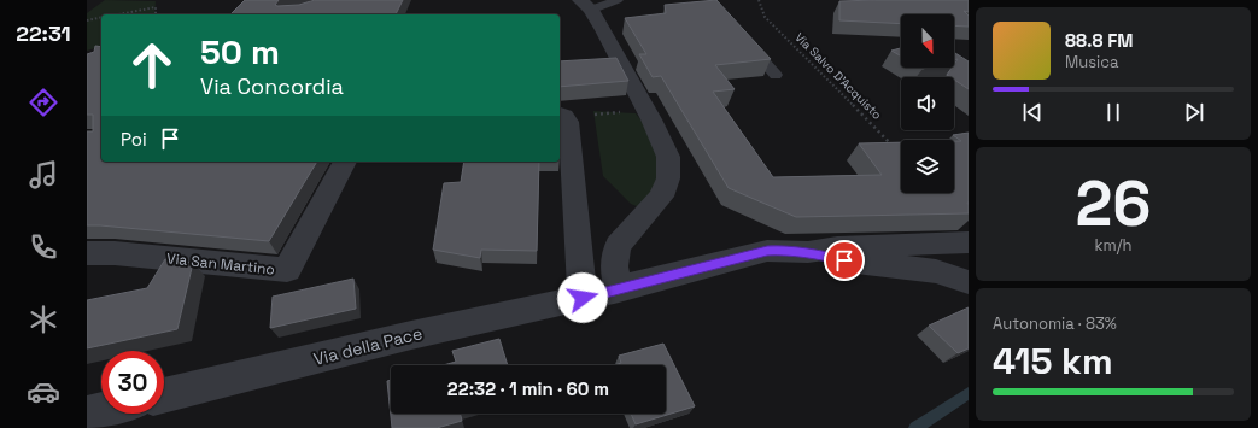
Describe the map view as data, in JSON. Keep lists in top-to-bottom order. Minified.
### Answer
{"streets":{"street":["Via San Martino","Via della Pace"],"path":["Via Salvo D'Acquisto"]},"north":"bottom","page":{"tabs":"22:31","turn":["50 m","Via Concordia"],"song":["88.8 FM","Musica"],"then":"Poi","tile":[["26","km/h"],["Autonomia · 83%","415 km"]],"limit":"30","trip":"22:32 · 1 min · 60 m"}}
